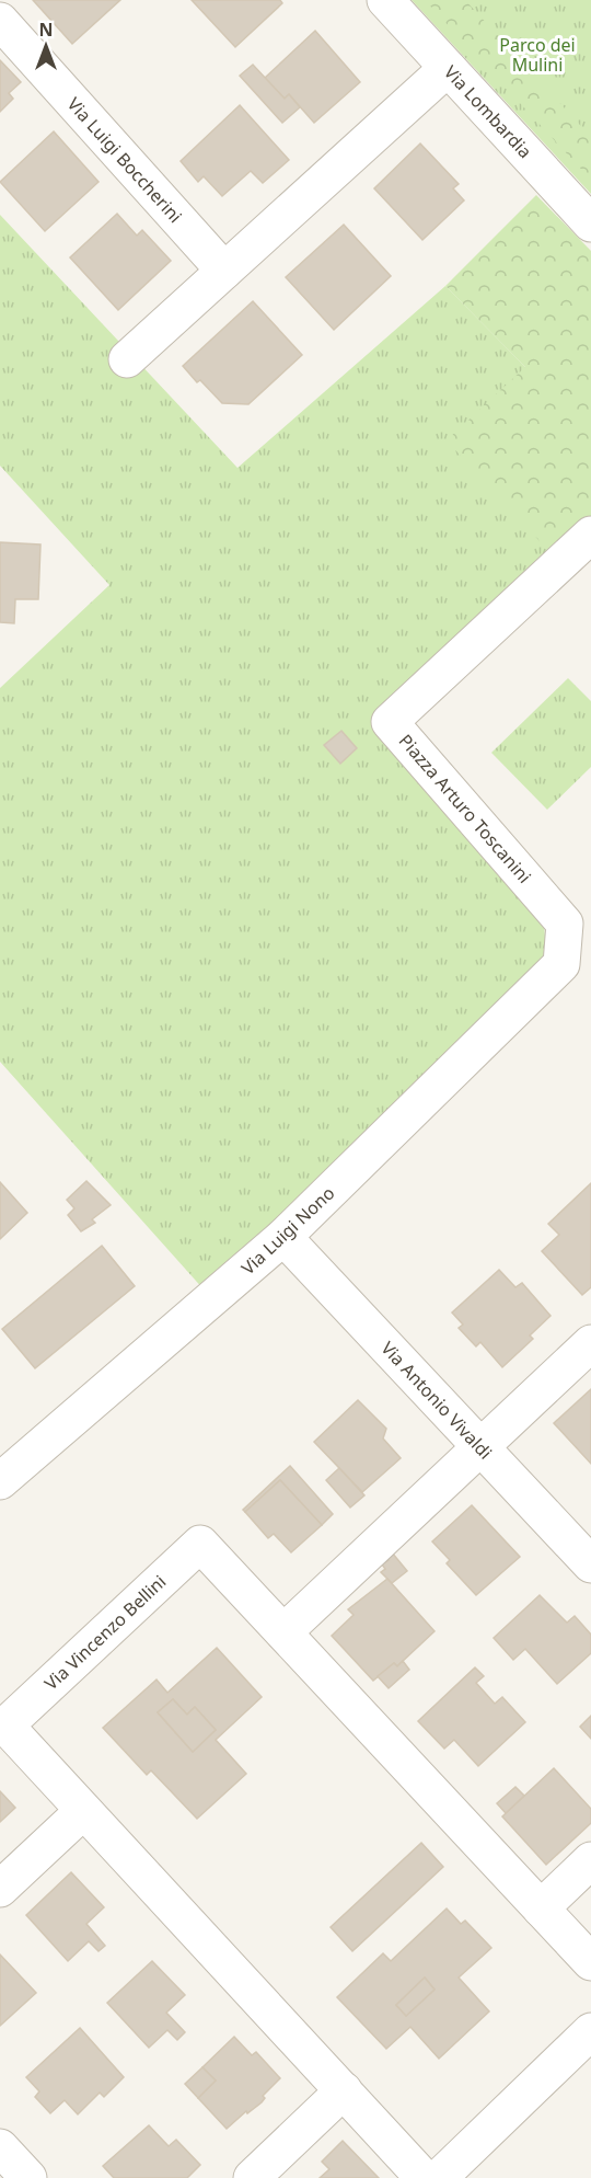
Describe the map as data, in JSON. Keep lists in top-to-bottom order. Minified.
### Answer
{"streets":{"street":["Via Lombardia","Via Luigi Boccherini","Piazza Arturo Toscanini","Via Luigi Nono","Via Antonio Vivaldi","Via Vincenzo Bellini"]},"crossings":[["Piazza Arturo Toscanini","Via Luigi Nono"],["Via Luigi Nono","Via Antonio Vivaldi"]],"parks":["Parco dei Mulini"],"north":"top"}
